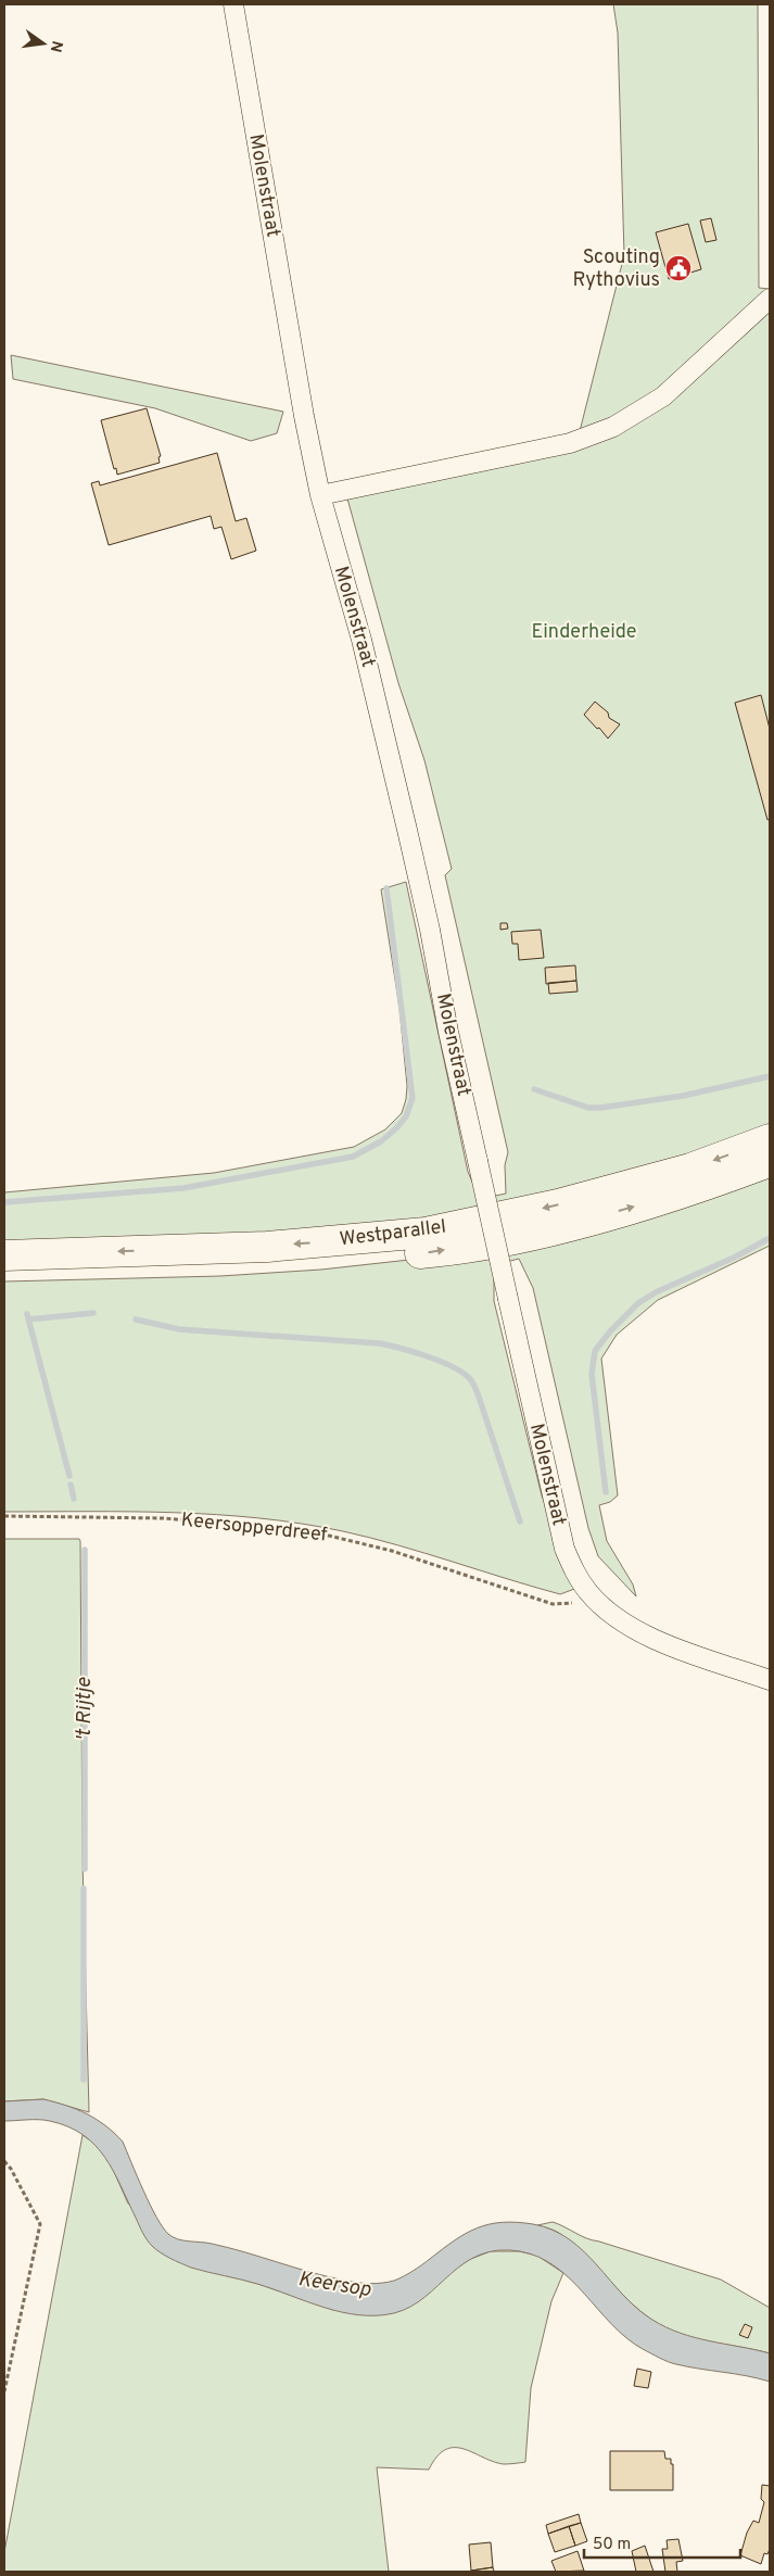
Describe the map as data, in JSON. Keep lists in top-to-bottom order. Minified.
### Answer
{"streets":{"main road":["Westparallel"],"street":["Molenstraat"],"path":["Keersopperdreef"]},"crossings":[["Molenstraat","Keersopperdreef"]],"water":["'t Rijtje","Keersop"],"parks":["Einderheide"],"places":{"public building":["Scouting Rythovius"]},"scale_bar":"50 m","north":"right"}
